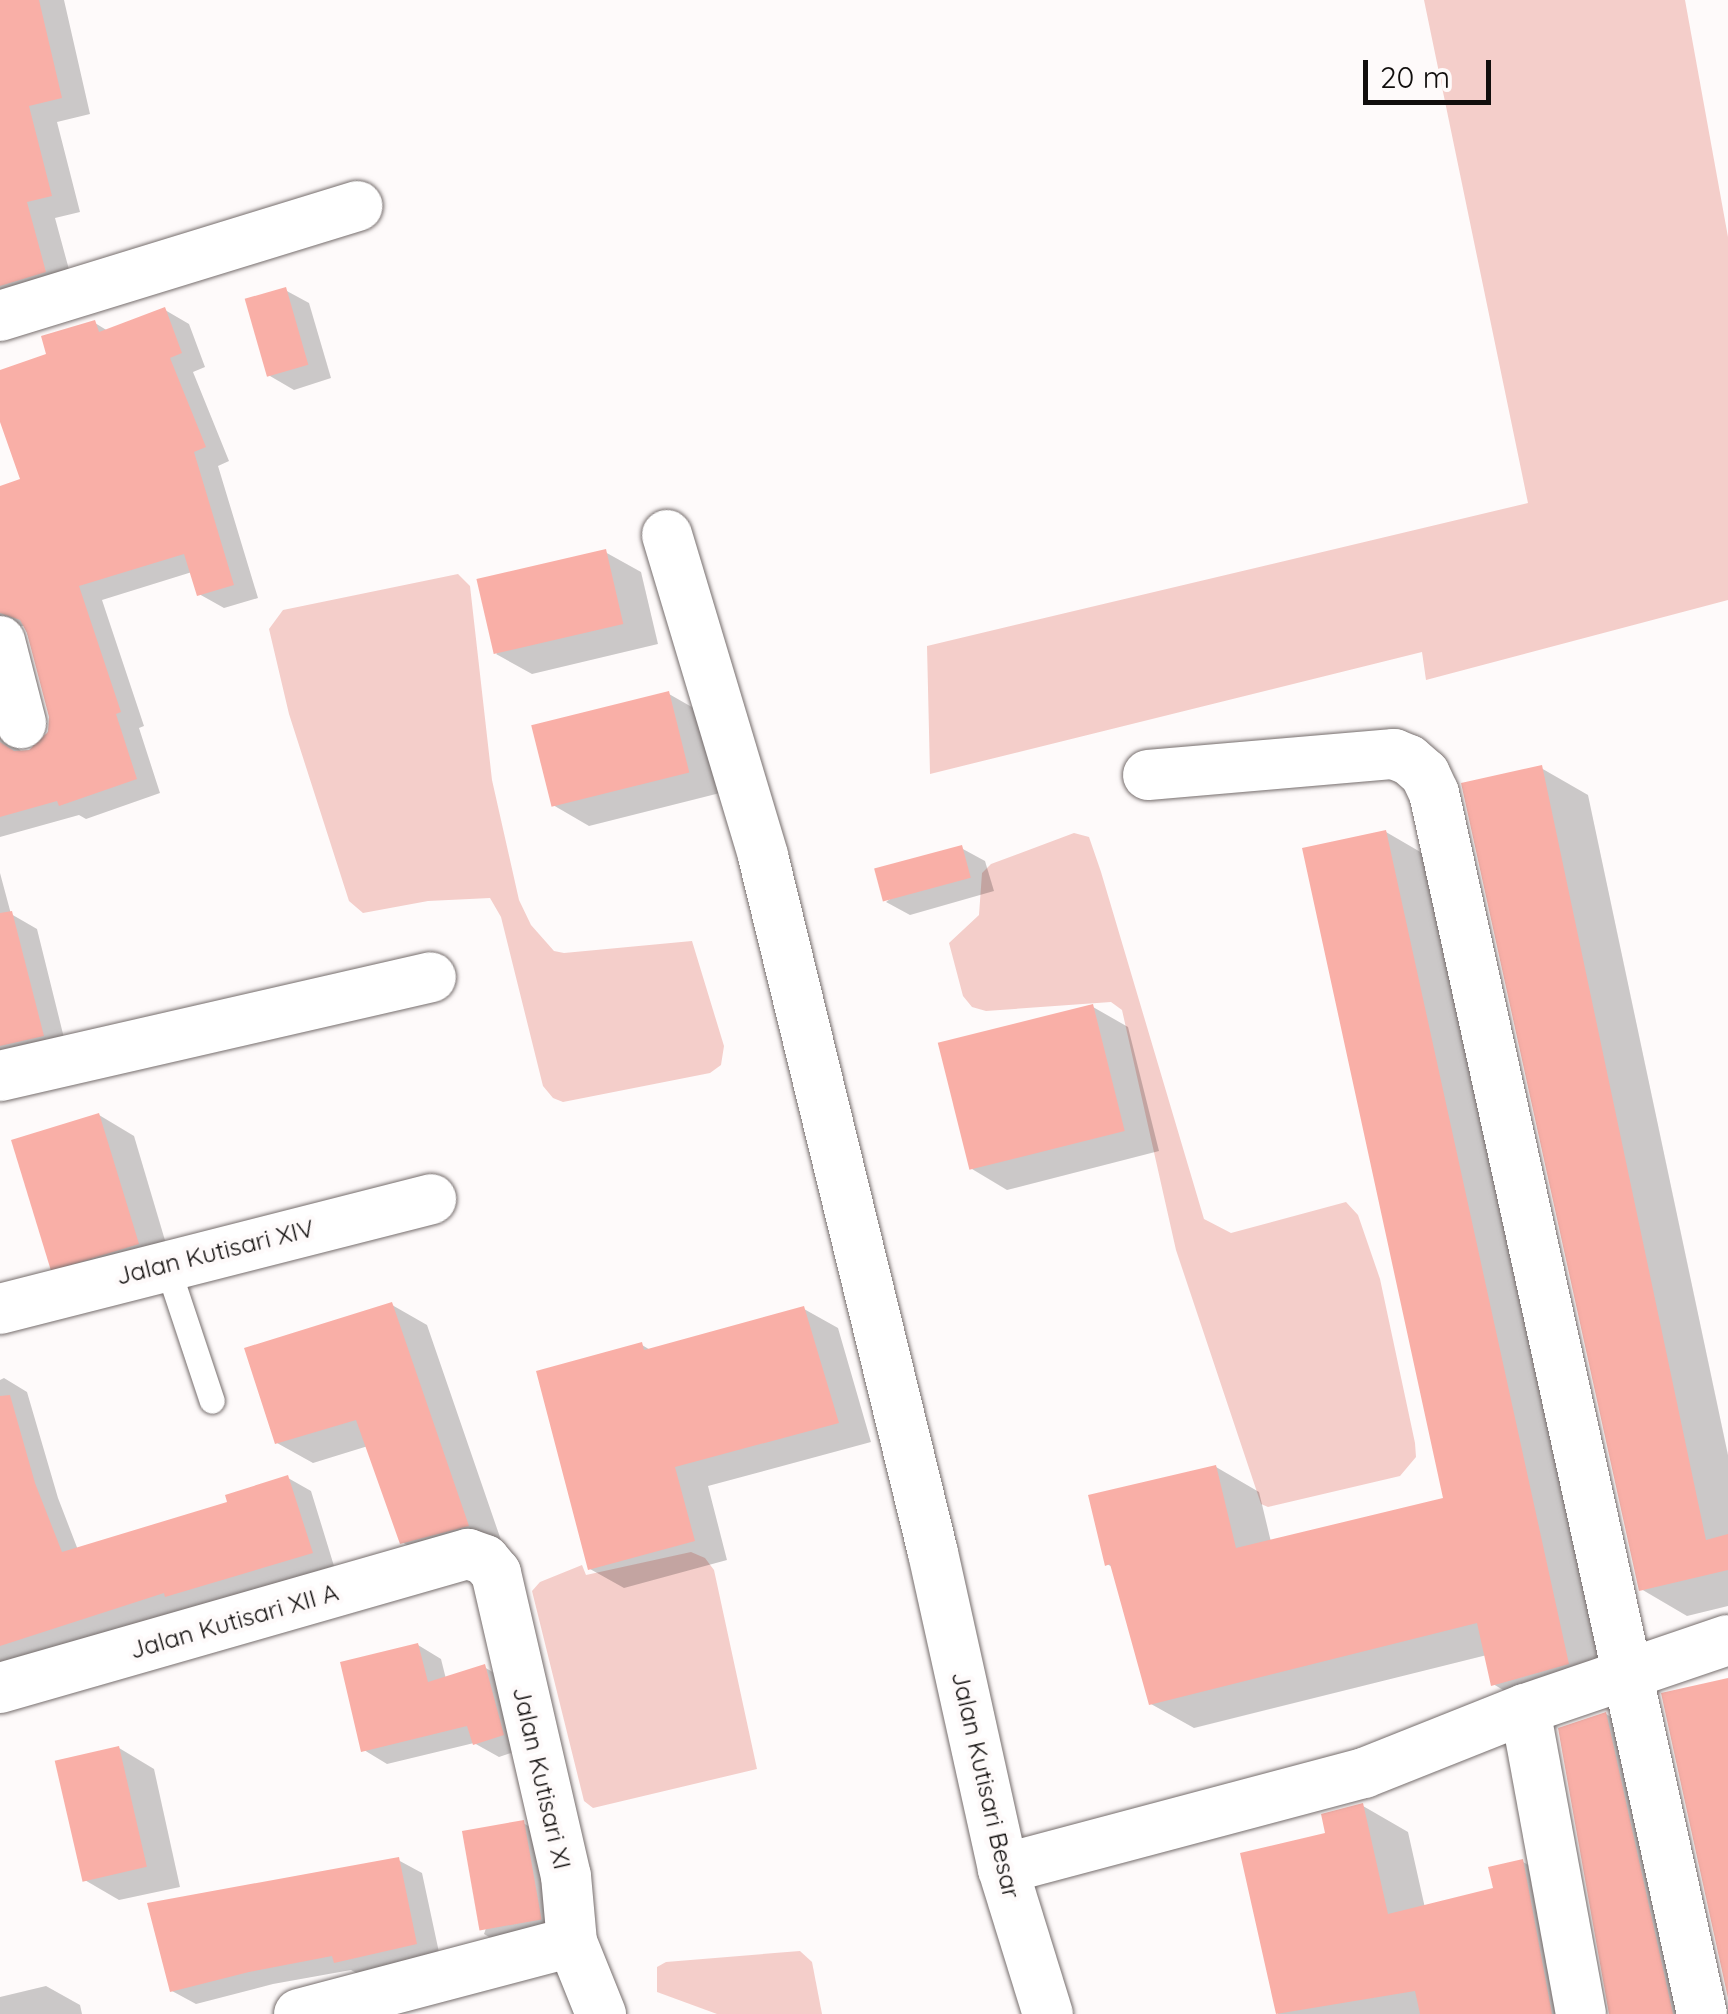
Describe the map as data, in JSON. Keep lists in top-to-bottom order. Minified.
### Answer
{"streets":{"street":["Jalan Kutisari XIV","Jalan Kutisari XII A","Jalan Kutisari XI","Jalan Kutisari Besar"]},"crossings":[["Jalan Kutisari XII A","Jalan Kutisari XI"]],"scale_bar":"20 m"}
